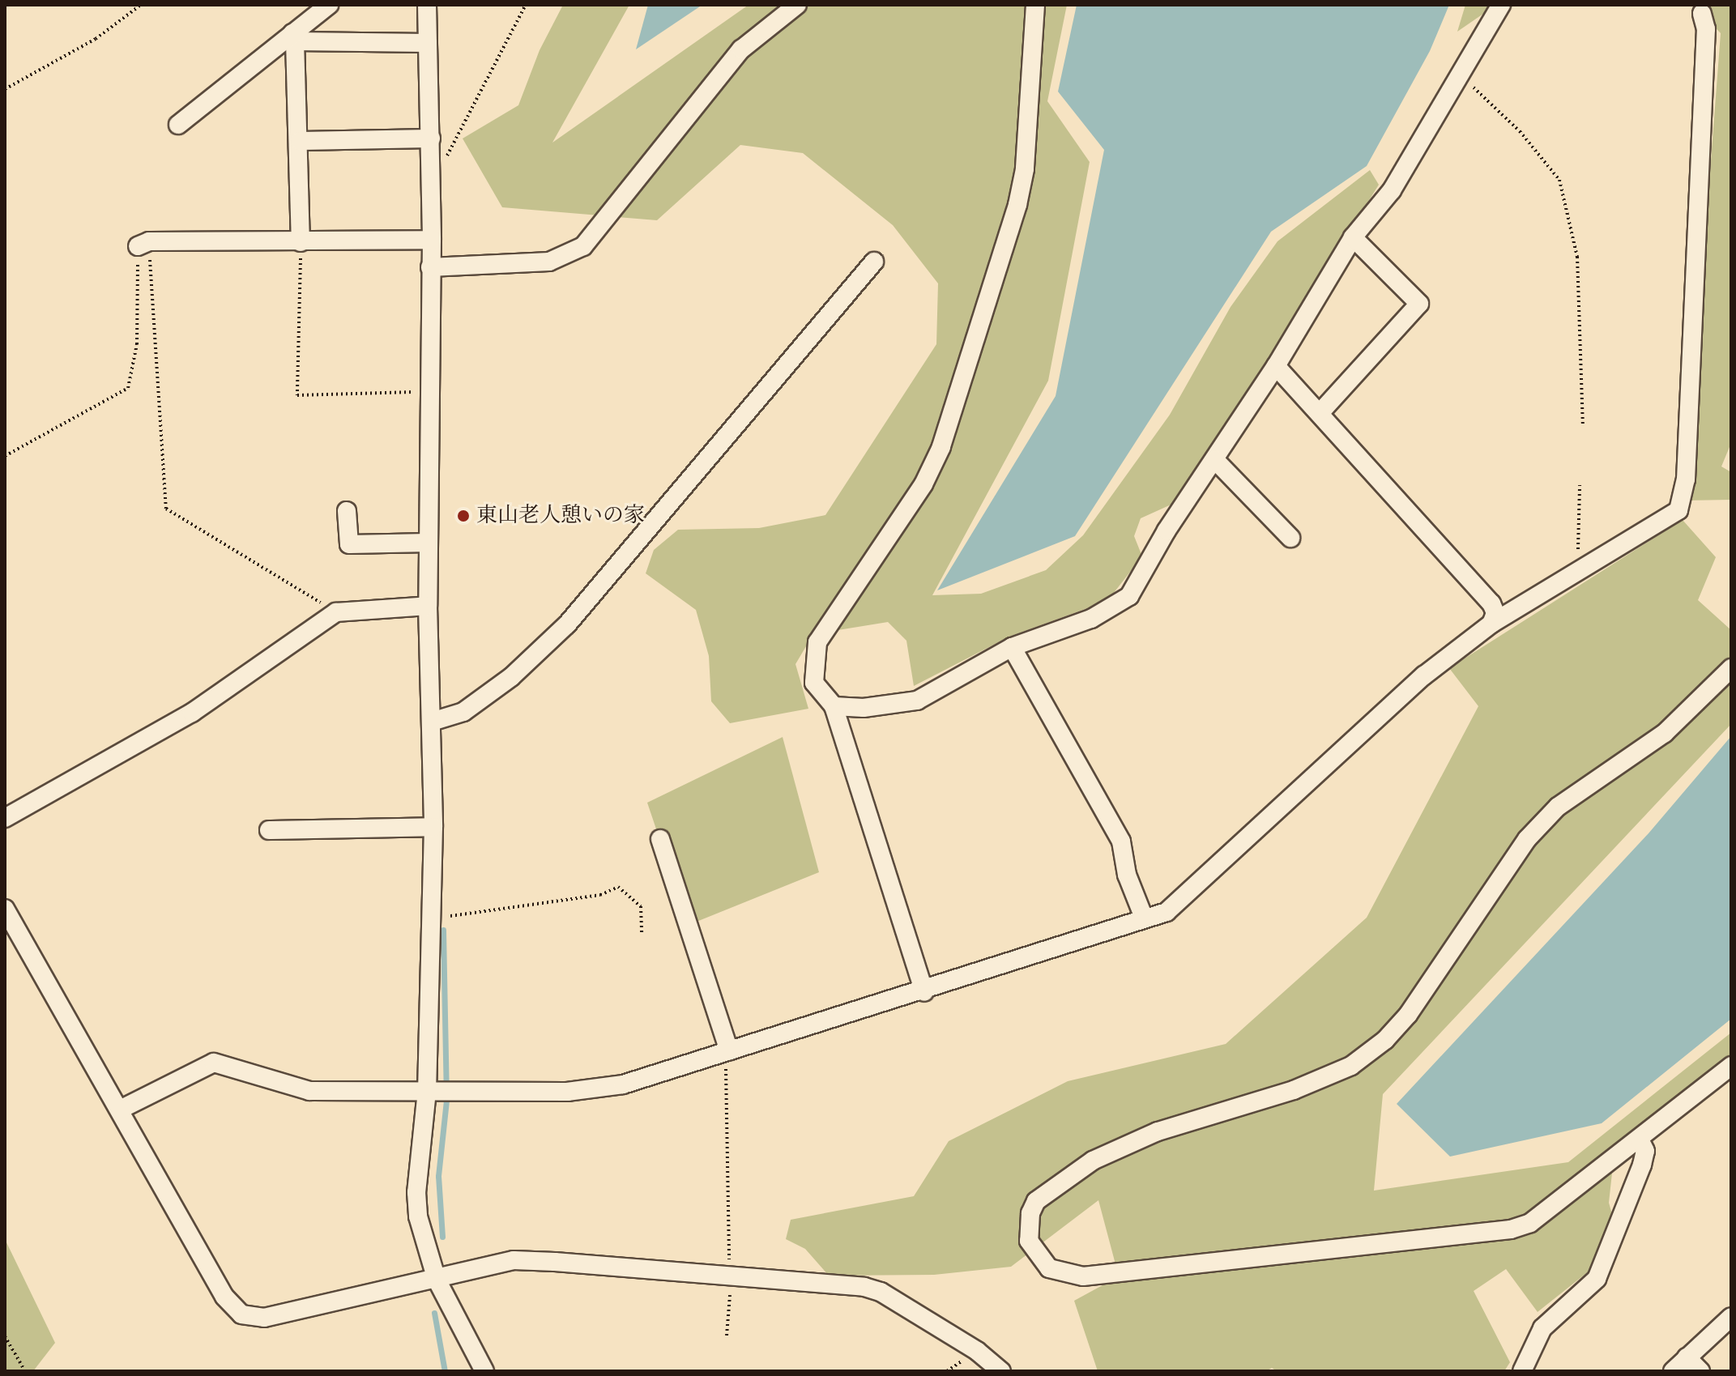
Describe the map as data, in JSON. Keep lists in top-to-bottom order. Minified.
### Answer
{"places":["東山老人憩いの家"]}
